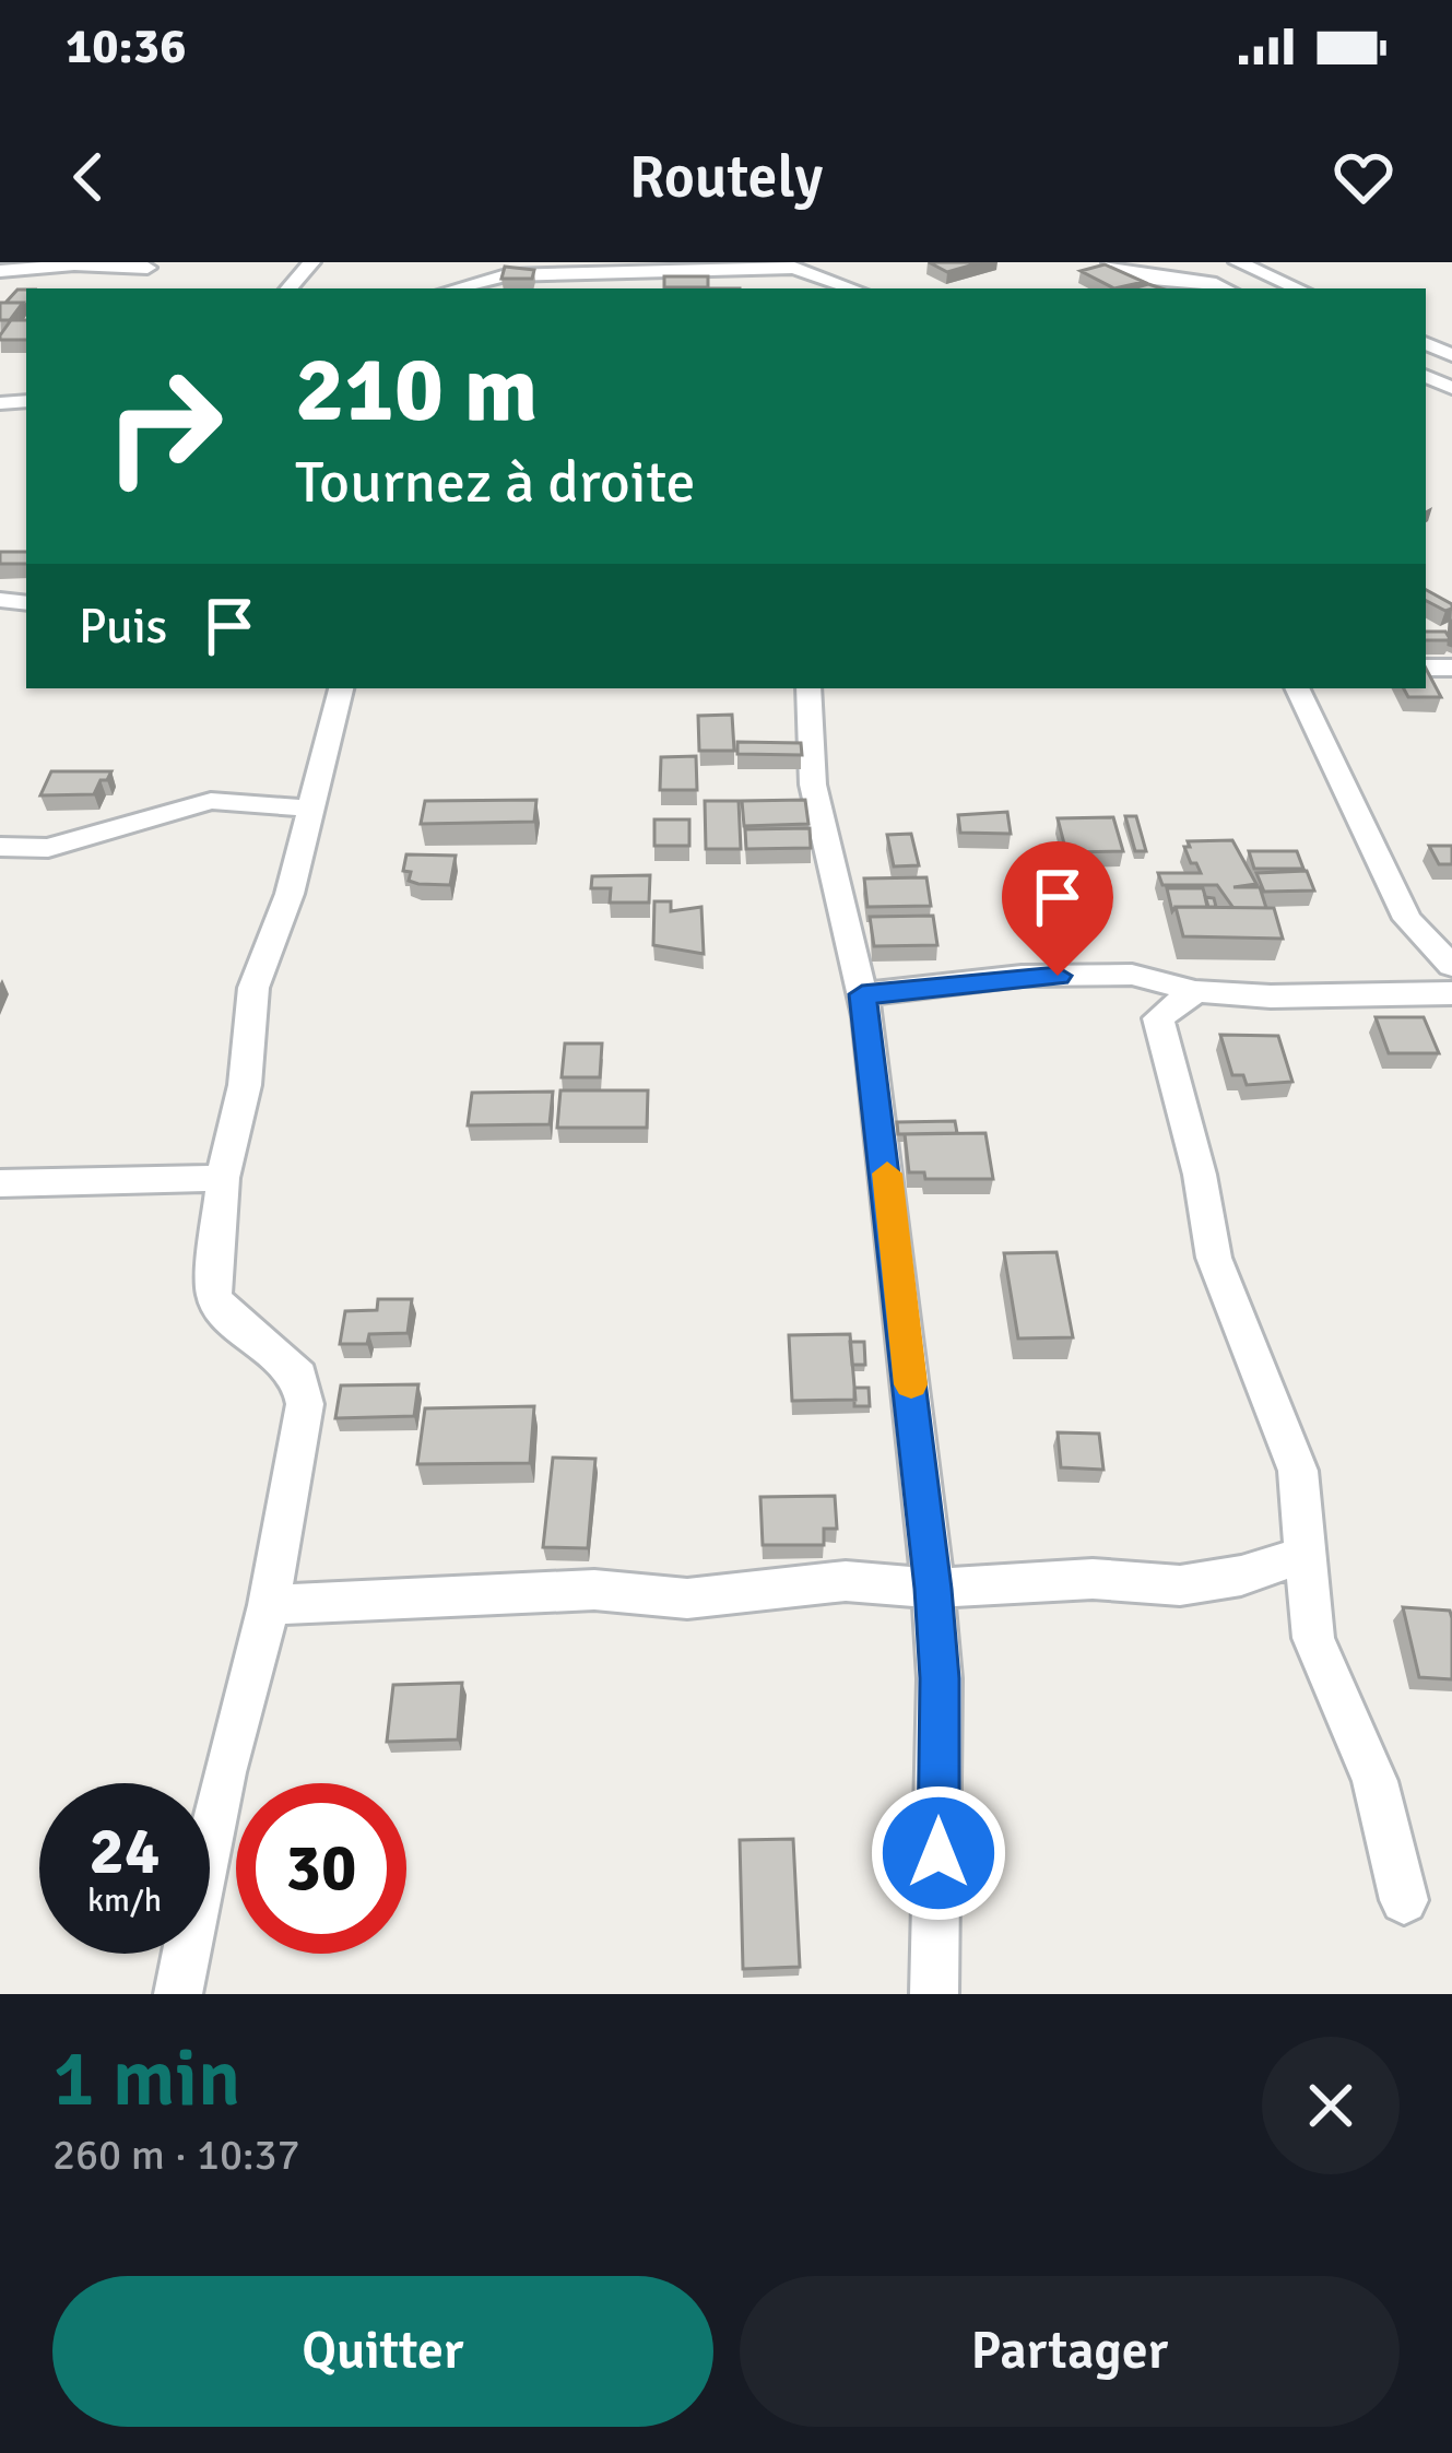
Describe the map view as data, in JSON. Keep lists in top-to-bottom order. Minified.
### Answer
{"page":{"status":"10:36","header":"Routely","turn":["210 m","Tournez à droite"],"then":"Puis","speed":"24 km/h","limit":"30","heading":["1 min","260 m · 10:37"],"buttons":["Quitter","Partager"]}}
